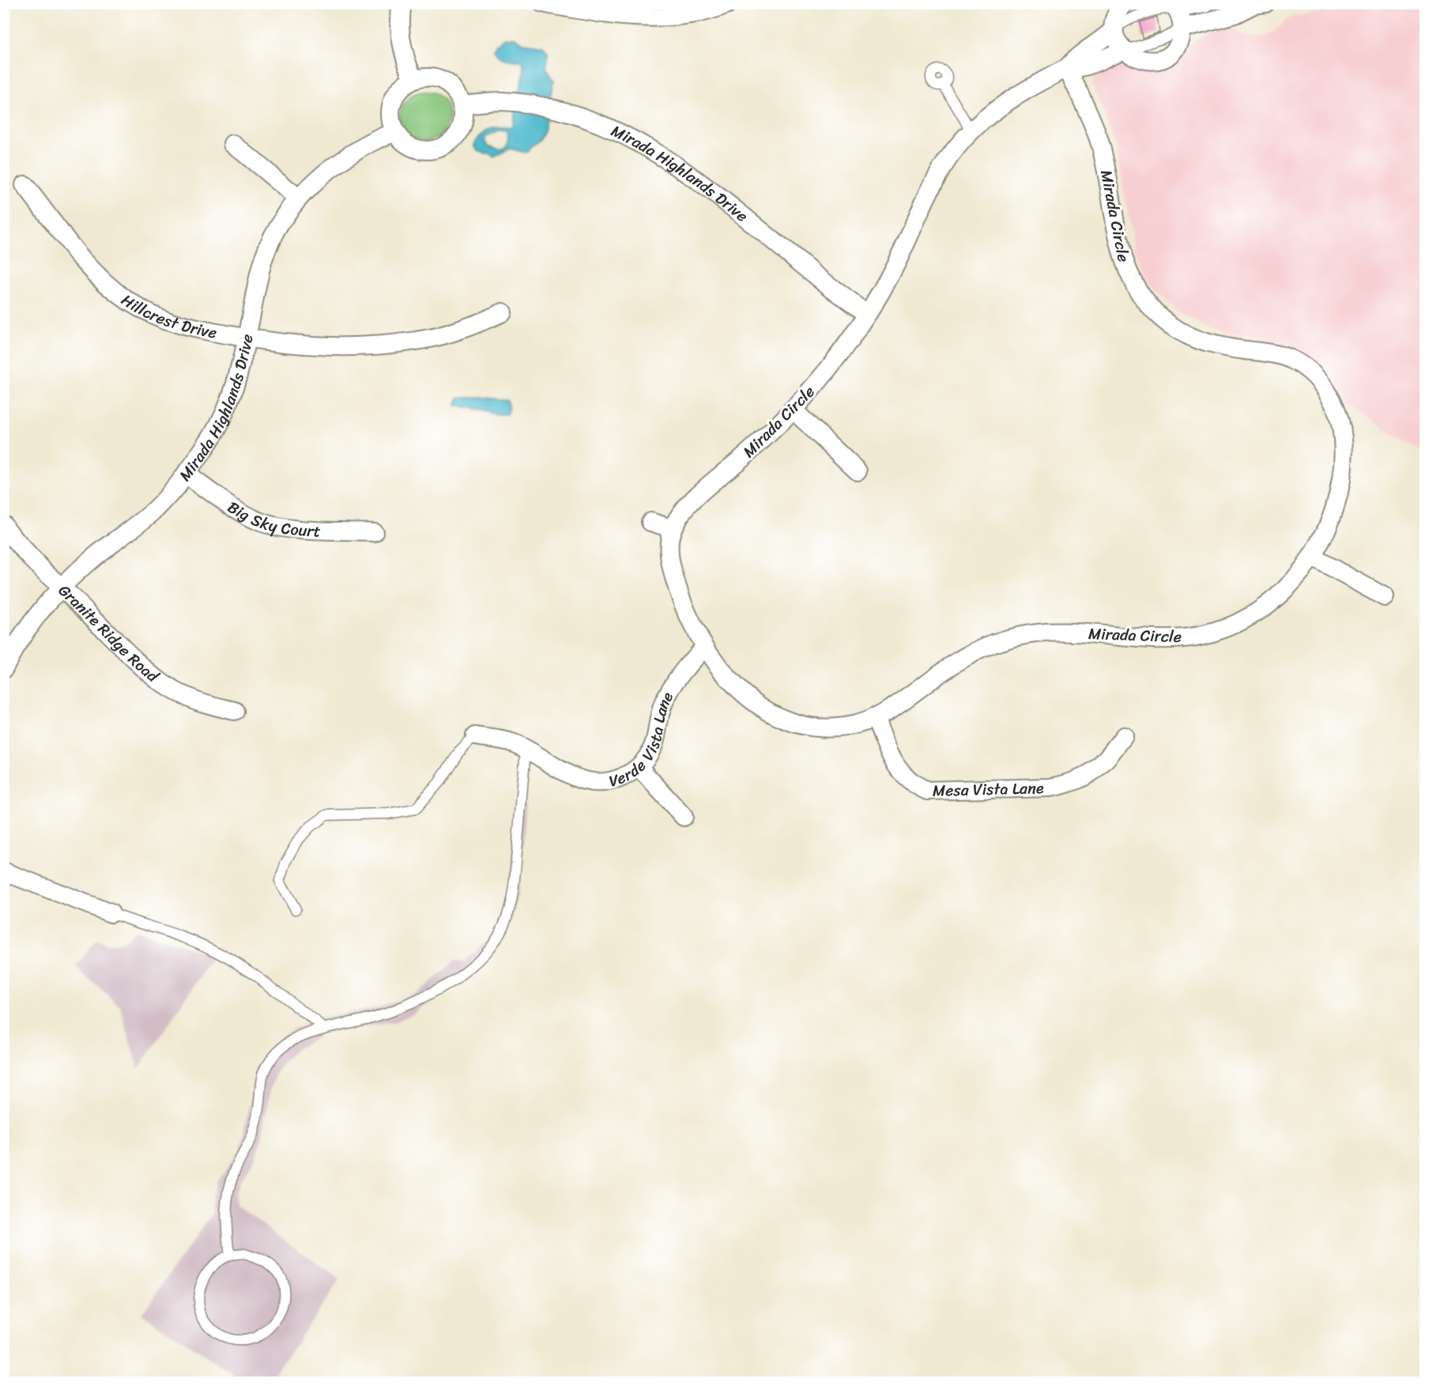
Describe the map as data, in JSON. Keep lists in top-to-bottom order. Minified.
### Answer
{"streets":{"street":["Mirada Highlands Drive","Mirada Circle","Hillcrest Drive","Big Sky Court","Granite Ridge Road","Verde Vista Lane","Mesa Vista Lane"]},"crossings":[["Mirada Highlands Drive","Mirada Circle"],["Mirada Highlands Drive","Hillcrest Drive"],["Mirada Highlands Drive","Big Sky Court"],["Mirada Highlands Drive","Granite Ridge Road"],["Mirada Circle","Verde Vista Lane"],["Mirada Circle","Mesa Vista Lane"]]}
